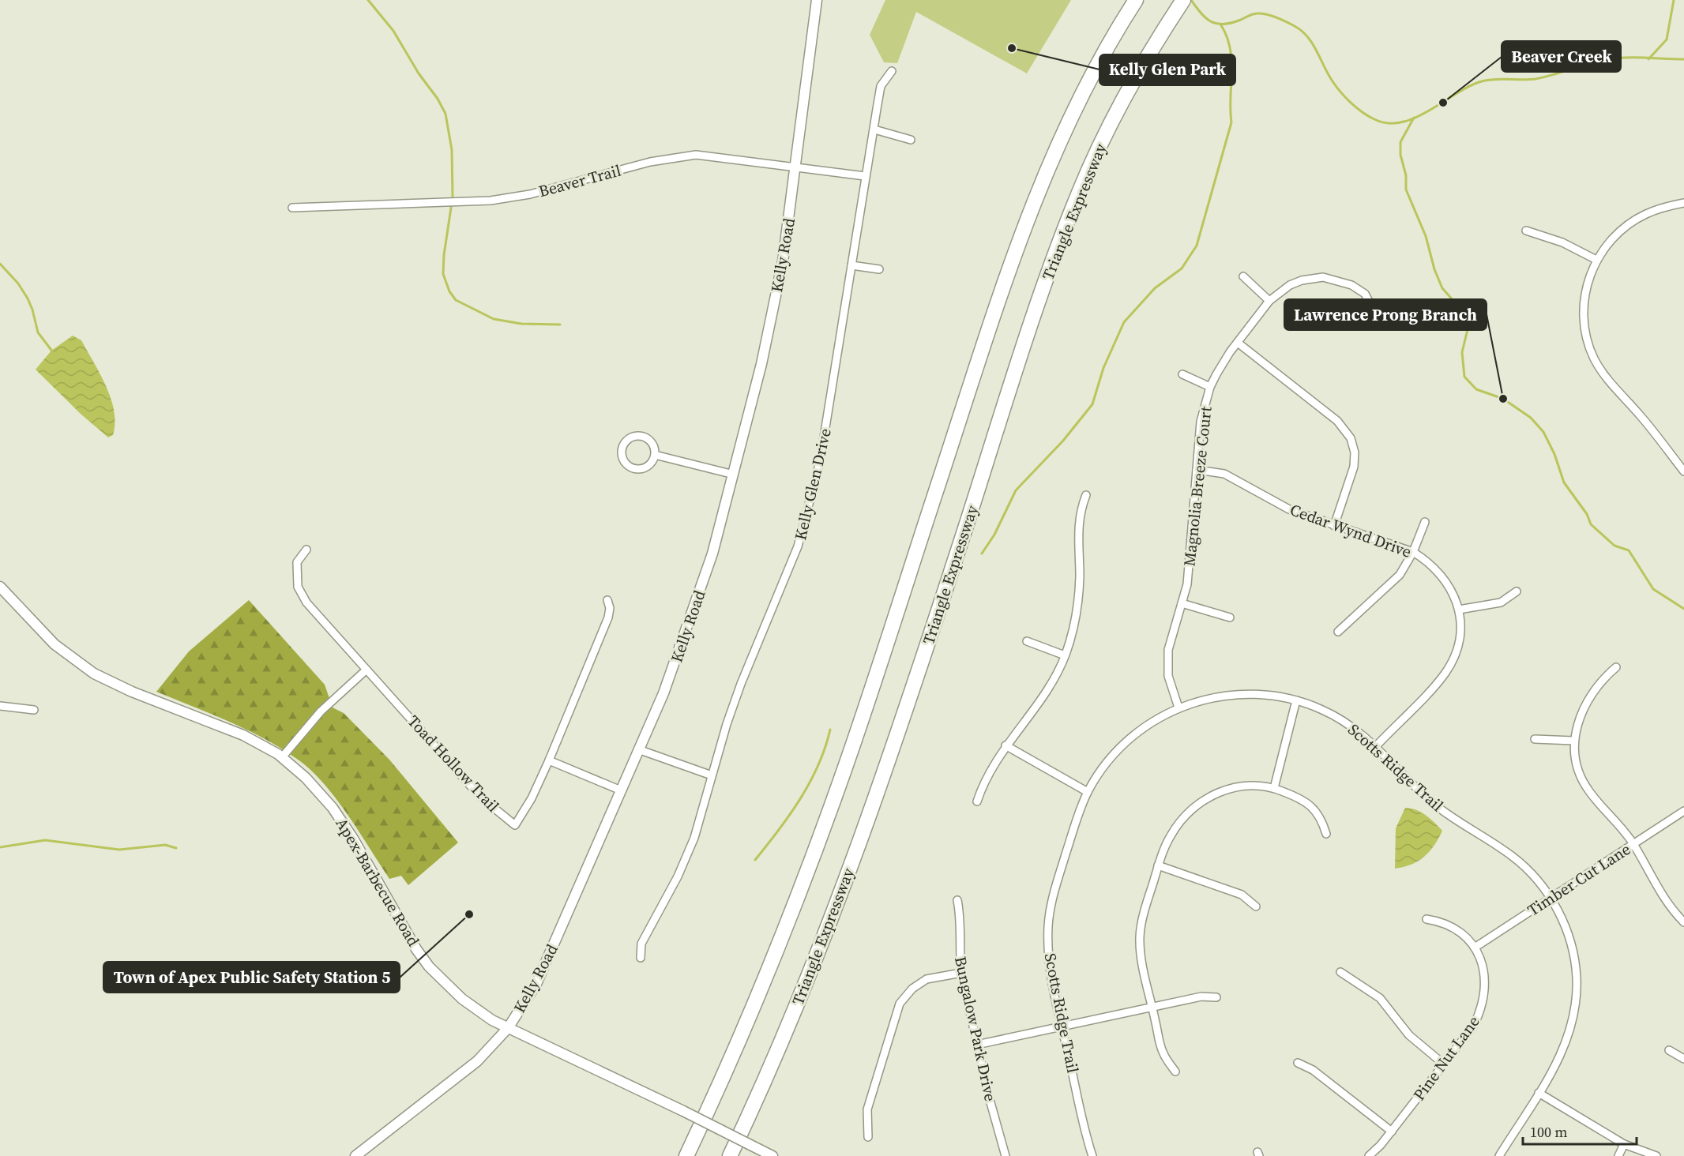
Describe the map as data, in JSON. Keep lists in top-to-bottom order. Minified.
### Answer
{"streets":{"highway":["Triangle Expressway"],"street":["Beaver Trail","Kelly Road","Kelly Glen Drive","Magnolia Breeze Court","Cedar Wynd Drive","Toad Hollow Trail","Scotts Ridge Trail","Timber Cut Lane","Apex-Barbecue Road","Bungalow Park Drive","Pine Nut Lane"]},"crossings":[["Beaver Trail","Kelly Road"],["Beaver Trail","Kelly Glen Drive"],["Kelly Road","Apex-Barbecue Road"],["Magnolia Breeze Court","Cedar Wynd Drive"],["Magnolia Breeze Court","Scotts Ridge Trail"],["Cedar Wynd Drive","Scotts Ridge Trail"],["Scotts Ridge Trail","Timber Cut Lane"],["Timber Cut Lane","Pine Nut Lane"]],"places":["Kelly Glen Park","Beaver Creek","Lawrence Prong Branch","Town of Apex Public Safety Station 5"],"scale_bar":"100 m"}
